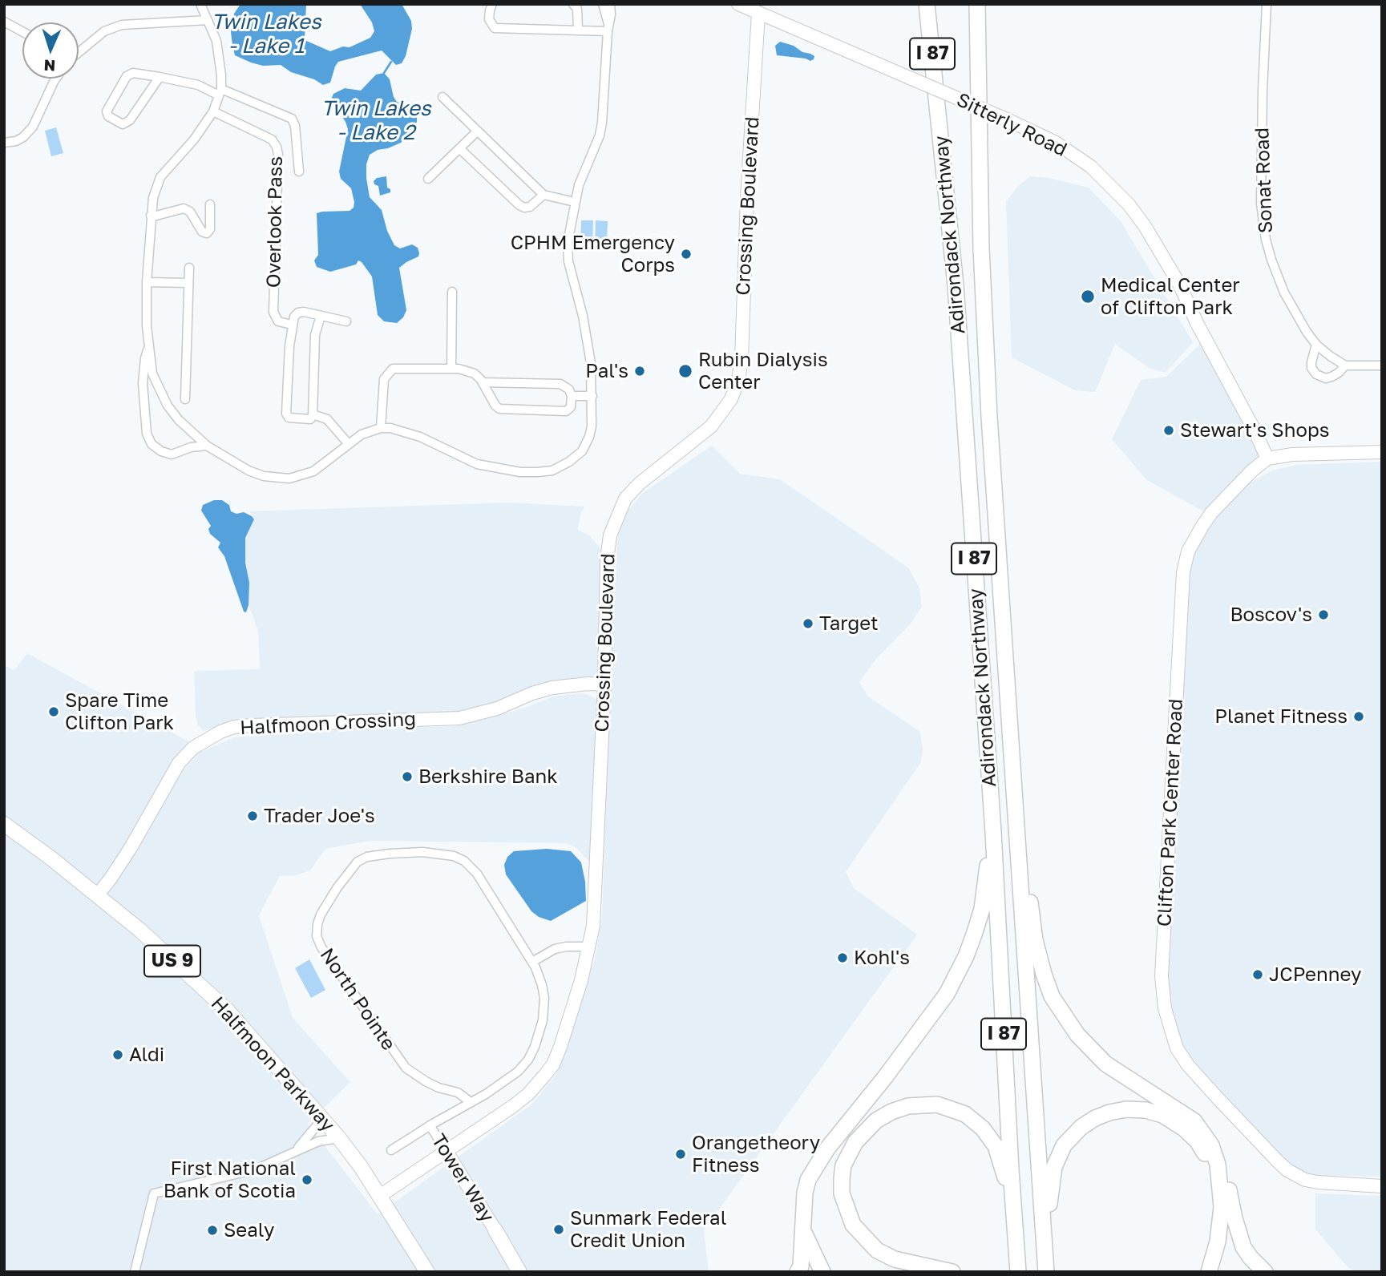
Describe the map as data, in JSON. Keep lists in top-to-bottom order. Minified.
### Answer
{"streets":{"highway":["I 87","Adirondack Northway"],"main road":["US 9","Halfmoon Parkway"],"street":["Sitterly Road","Sonat Road","Crossing Boulevard","Overlook Pass","Halfmoon Crossing","Clifton Park Center Road","North Pointe","Tower Way"]},"crossings":[["Sitterly Road","Crossing Boulevard"],["Sitterly Road","Clifton Park Center Road"],["Crossing Boulevard","Halfmoon Crossing"],["Crossing Boulevard","Halfmoon Parkway"],["Crossing Boulevard","Tower Way"],["Halfmoon Crossing","Halfmoon Parkway"],["North Pointe","Tower Way"]],"water":["Twin Lakes - Lake 1","Twin Lakes - Lake 2"],"places":["CPHM Emergency Corps","Medical Center of Clifton Park","Pal's","Rubin Dialysis Center","Stewart's Shops","Boscov's","Target","Spare Time Clifton Park","Planet Fitness","Berkshire Bank","Trader Joe's","Kohl's","JCPenney","Aldi","Orangetheory Fitness","First National Bank of Scotia","Sunmark Federal Credit Union","Sealy"],"north":"bottom"}
